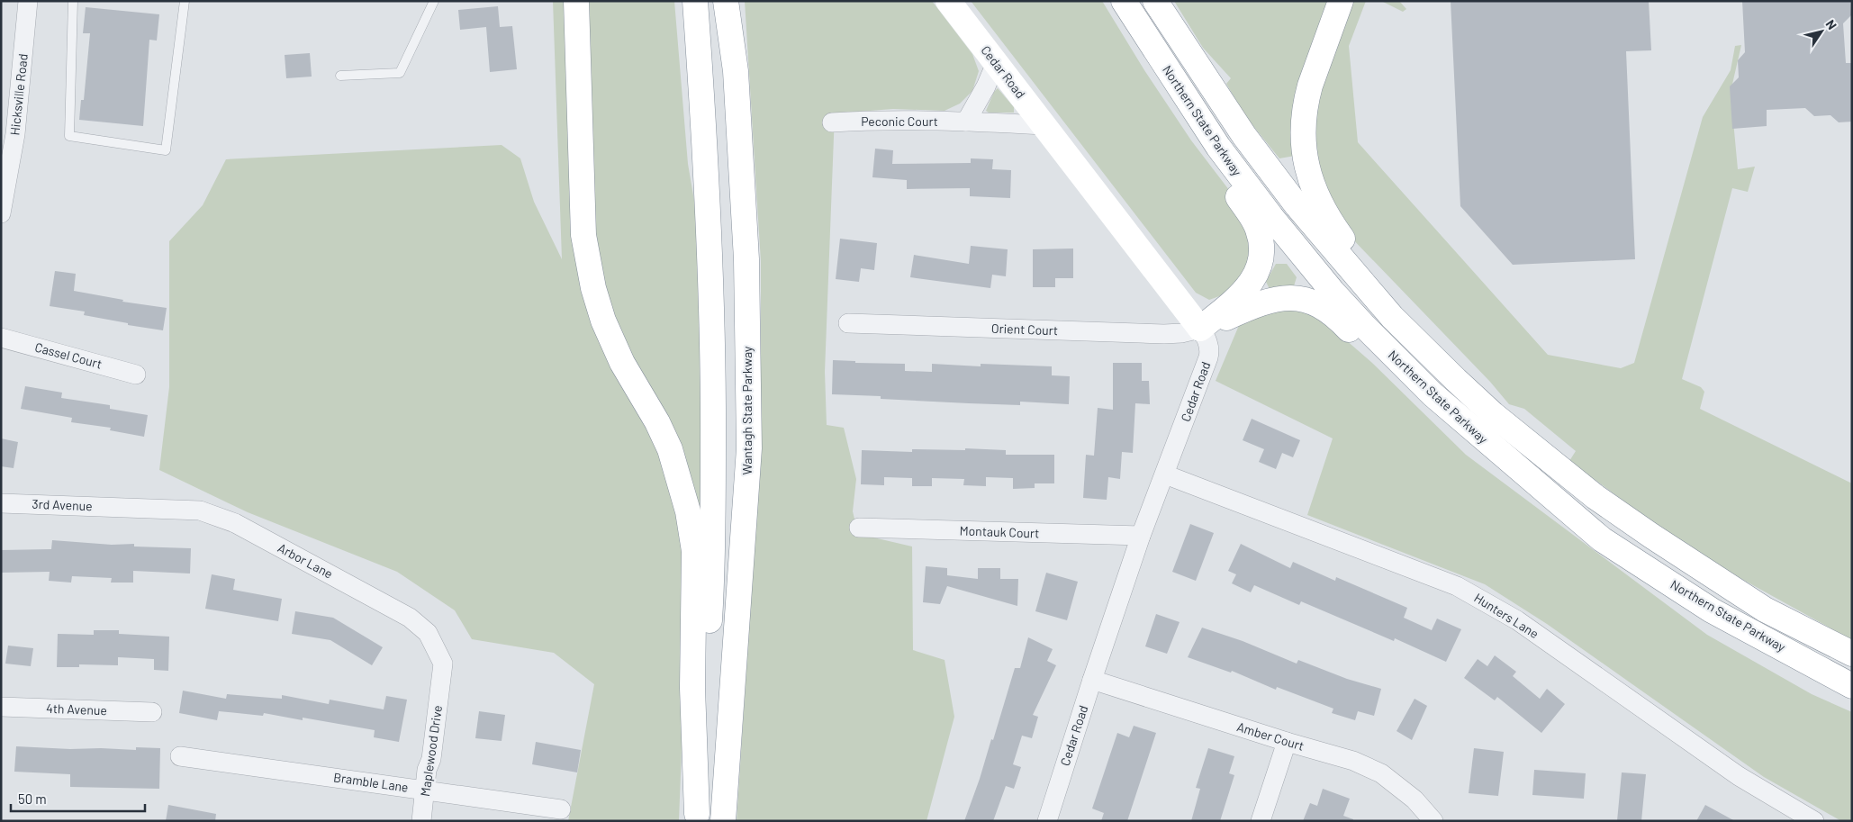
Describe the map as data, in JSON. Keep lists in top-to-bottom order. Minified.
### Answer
{"streets":{"main road":["Cedar Road","Northern State Parkway","Wantagh State Parkway"],"street":["Hicksville Road","Peconic Court","Orient Court","Cassel Court","3rd Avenue","Montauk Court","Arbor Lane","Hunters Lane","4th Avenue","Amber Court","Maplewood Drive","Bramble Lane"]},"crossings":[["Cedar Road","Peconic Court"],["Cedar Road","Orient Court"],["Cedar Road","Montauk Court"],["Cedar Road","Hunters Lane"],["Cedar Road","Amber Court"],["3rd Avenue","Arbor Lane"],["Arbor Lane","Maplewood Drive"],["Maplewood Drive","Bramble Lane"]],"scale_bar":"50 m","north":"top right"}
